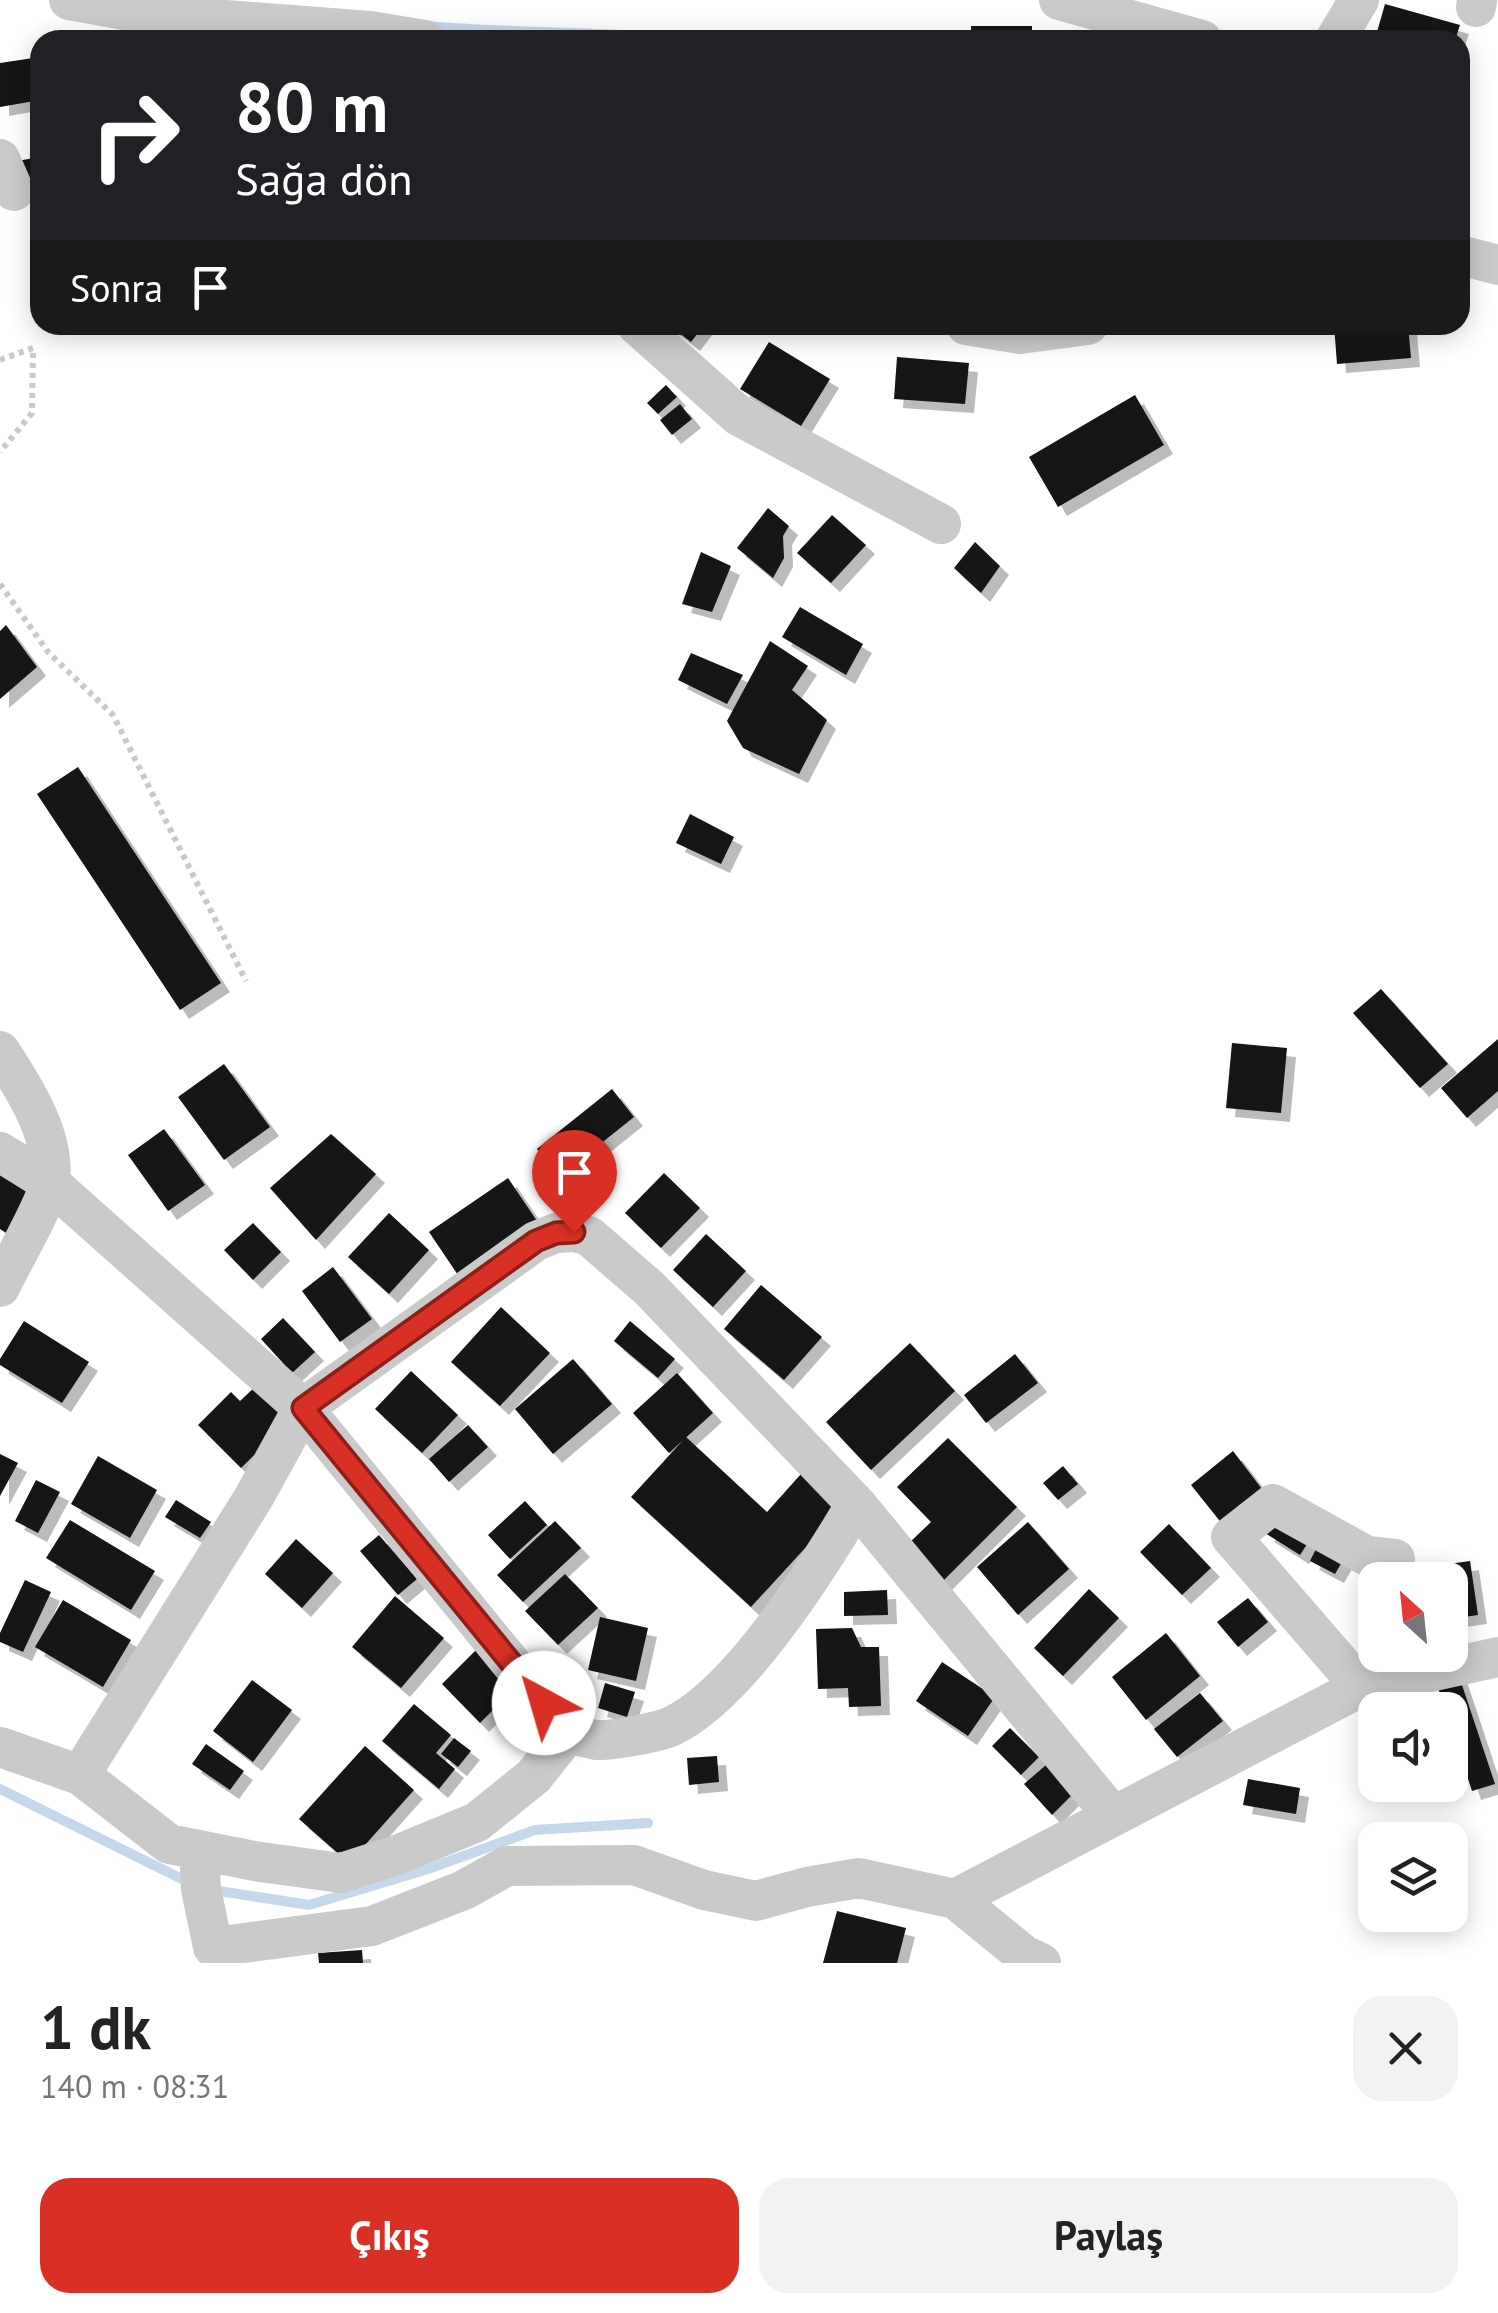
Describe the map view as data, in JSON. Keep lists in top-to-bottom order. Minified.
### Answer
{"north":"top left","page":{"turn":["80 m","Sağa dön"],"then":"Sonra","heading":["1 dk","140 m · 08:31"],"buttons":["Çıkış","Paylaş"]}}
